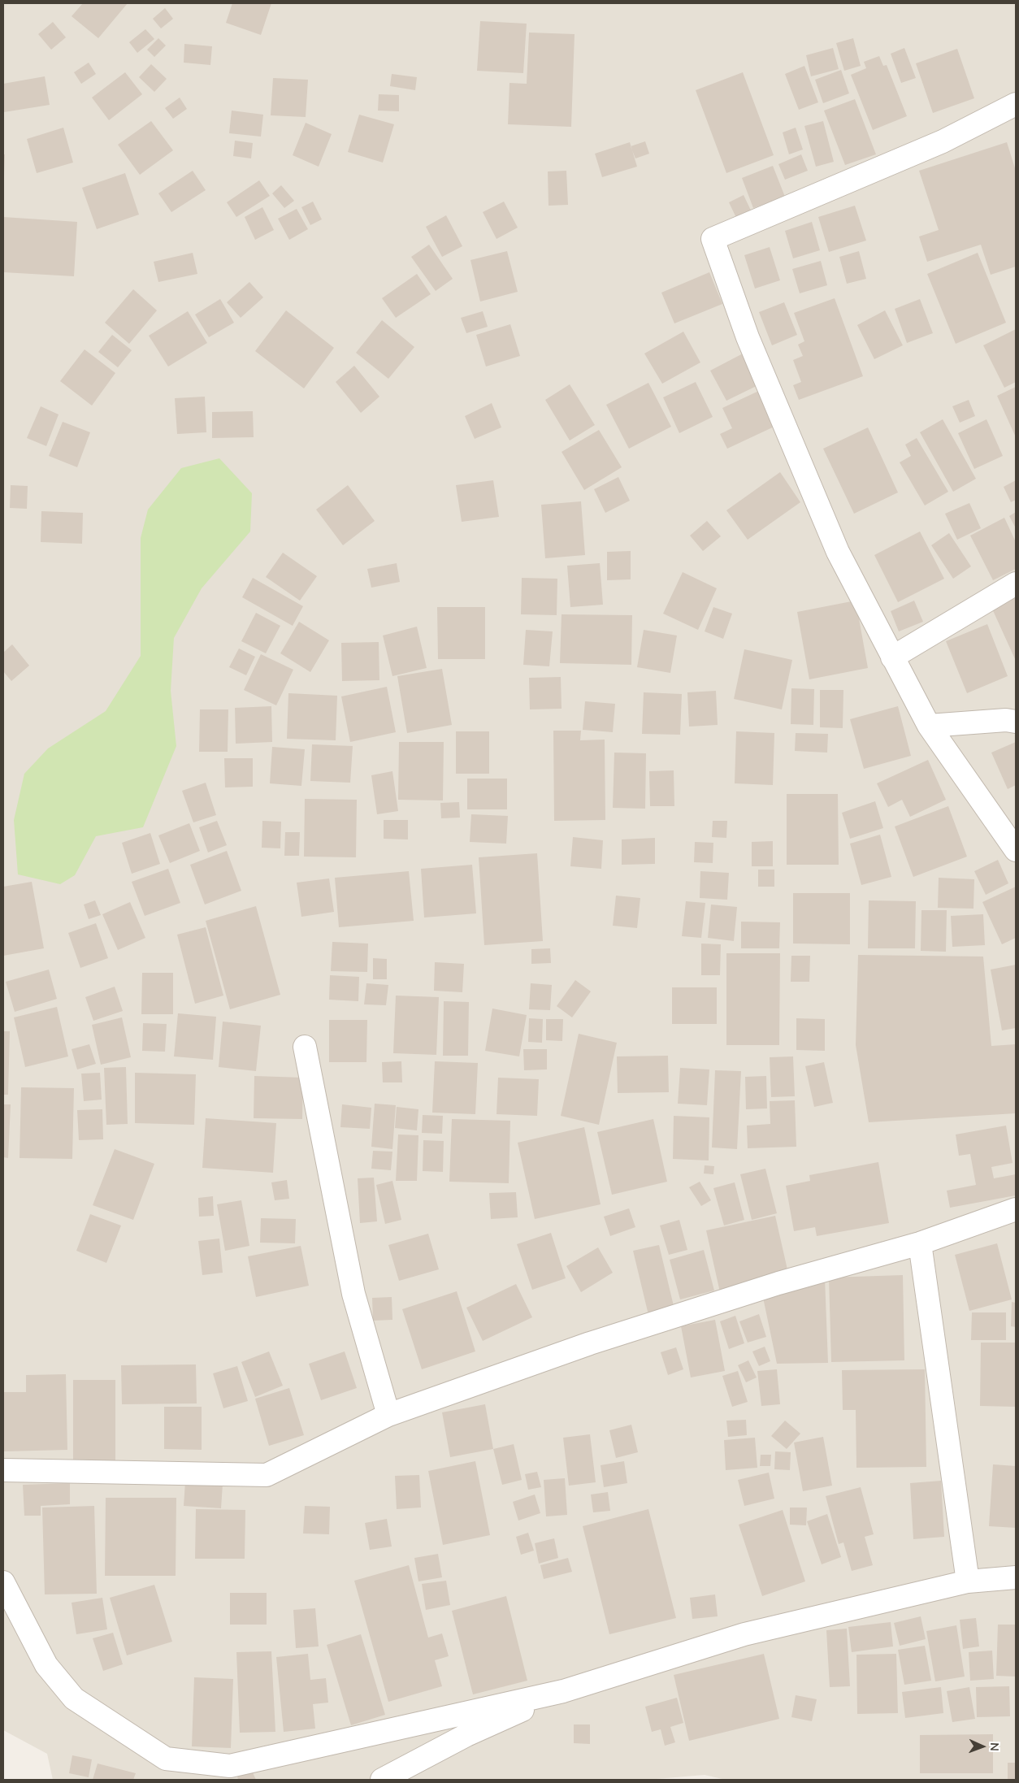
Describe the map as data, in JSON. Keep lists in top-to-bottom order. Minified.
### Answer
{"north":"right"}
